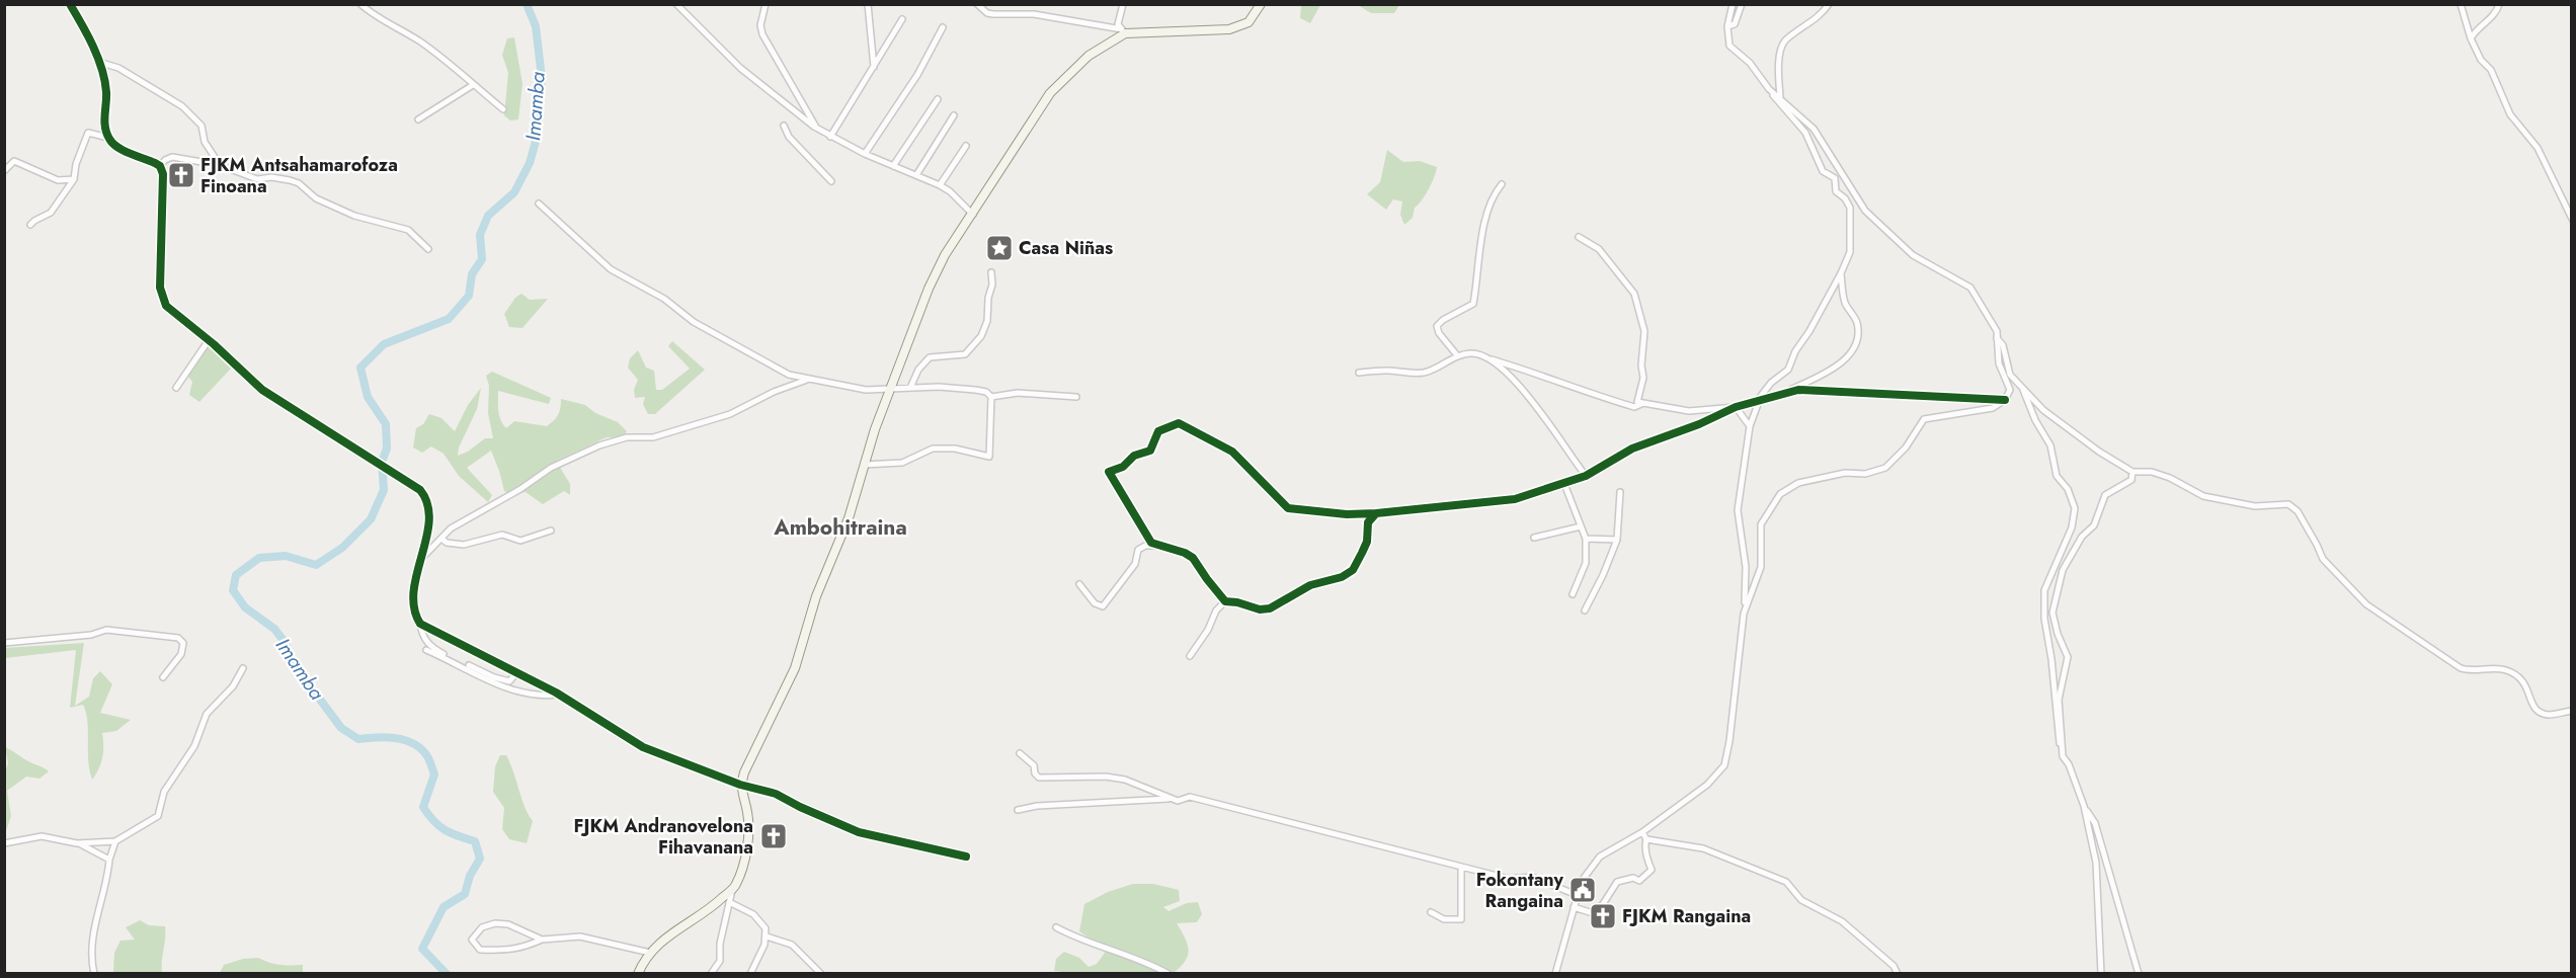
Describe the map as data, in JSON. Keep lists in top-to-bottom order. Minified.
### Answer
{"districts":["Ambohitraina"],"water":["Imamba"],"places":{"church":["FJKM Antsahamarofoza Finoana","FJKM Andranovelona Fihavanana","FJKM Rangaina"],"place":["Casa Niñas"],"public building":["Fokontany Rangaina"]}}
